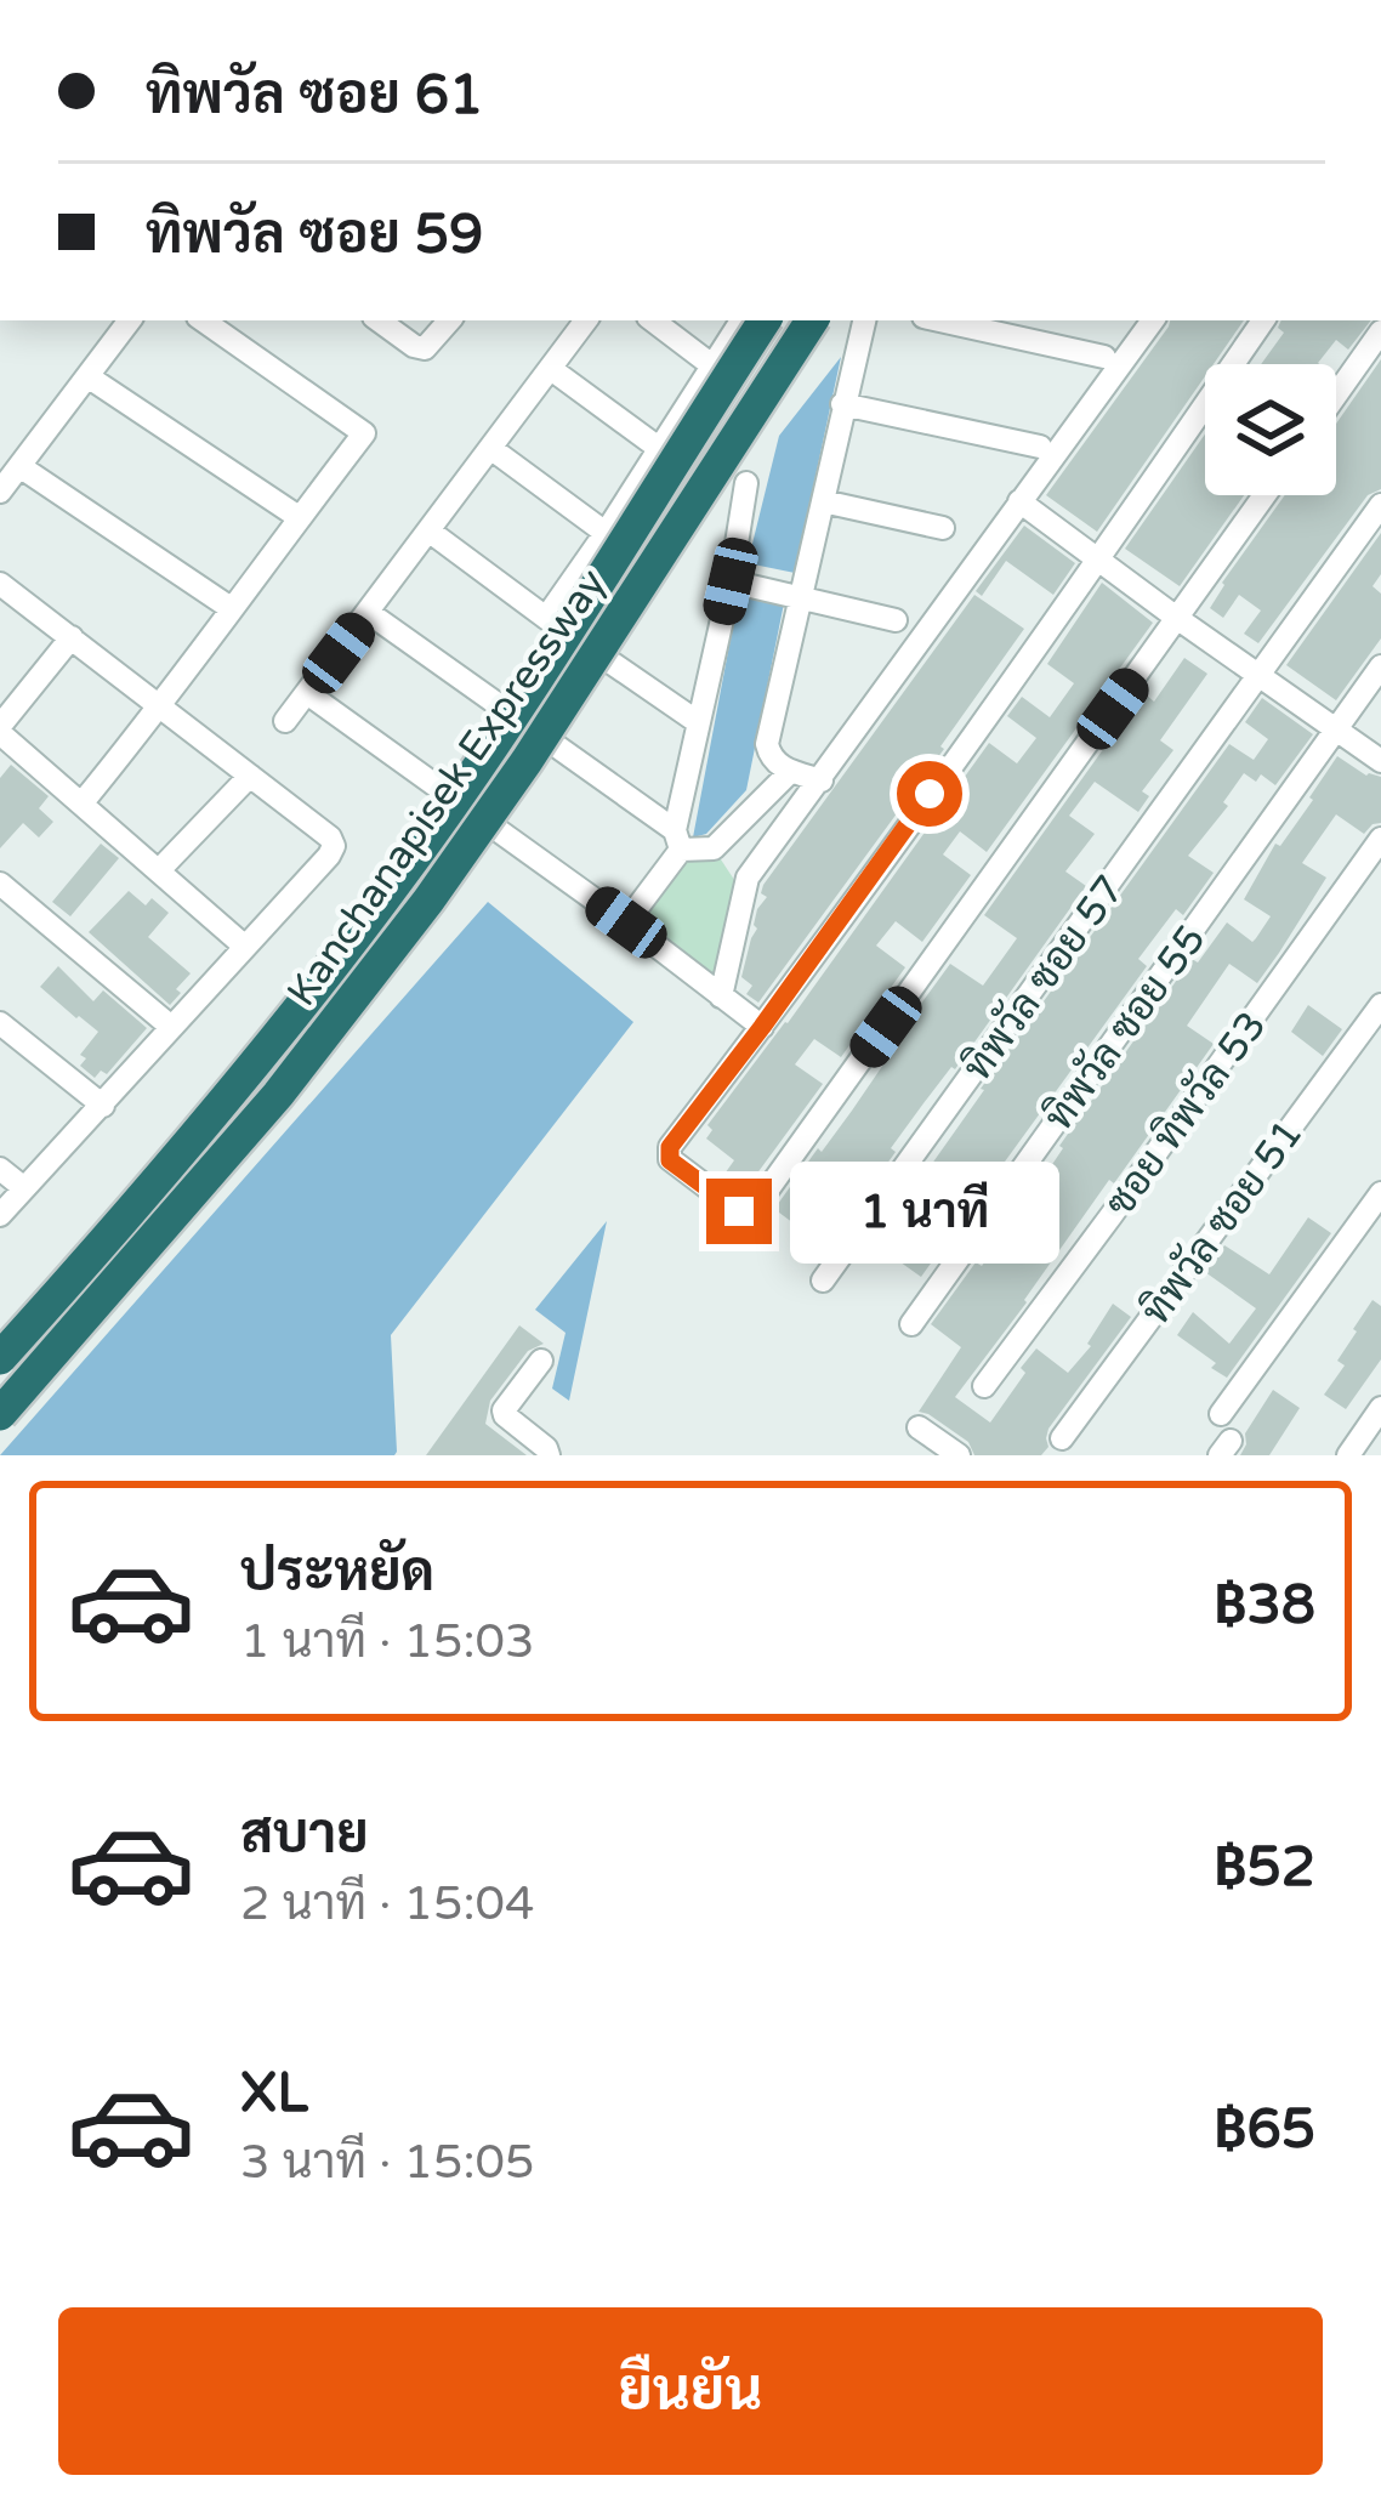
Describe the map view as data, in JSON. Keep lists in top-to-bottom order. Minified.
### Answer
{"streets":{"highway":["Kanchanapisek Expressway"],"street":["ทิพวัล ซอย 57","ทิพวัล ซอย 55","ซอย ทิพวัล 53","ทิพวัล ซอย 51"]},"page":{"banner":["ทิพวัล ซอย 61","ทิพวัล ซอย 59"],"bubble":"1 นาที","list":[{"name":"ประหยัด","note":"1 นาที · 15:03","value":"฿38"},{"name":"สบาย","note":"2 นาที · 15:04","value":"฿52"},{"name":"XL","note":"3 นาที · 15:05","value":"฿65"}],"buttons":"ยืนยัน"}}
